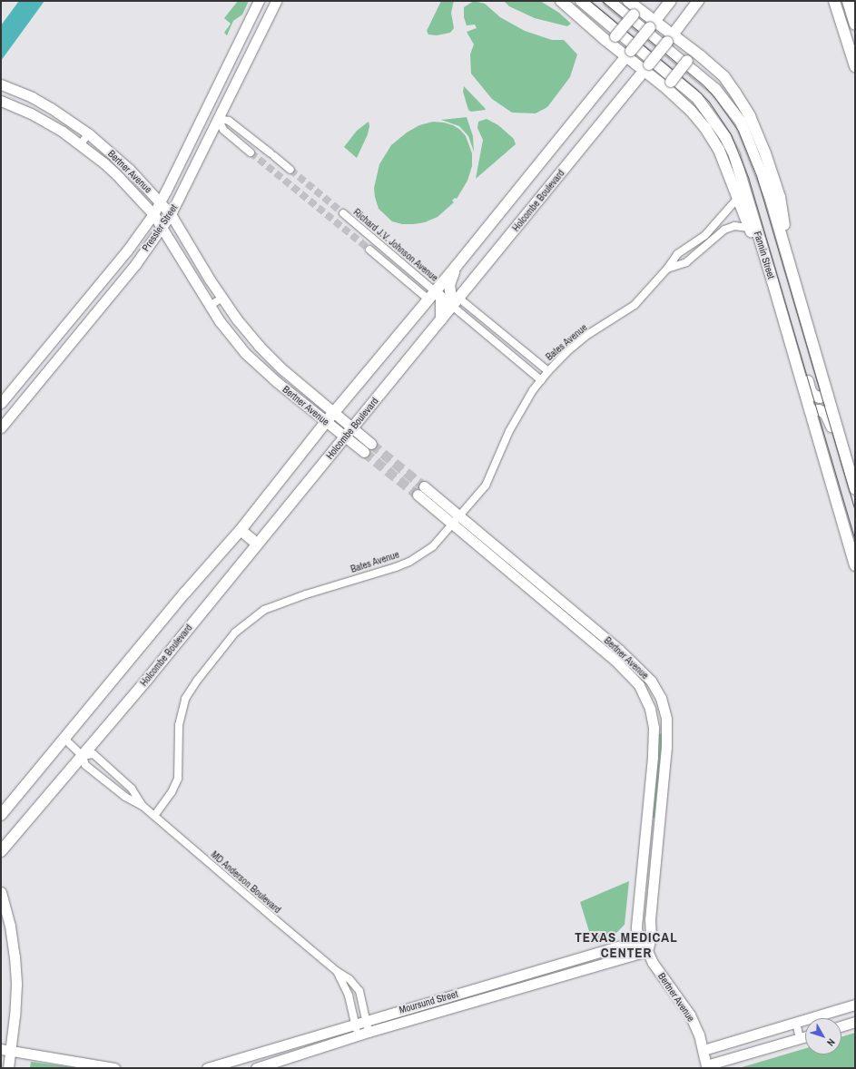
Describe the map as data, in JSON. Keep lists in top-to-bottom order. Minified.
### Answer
{"streets":{"main road":["Holcombe Boulevard","Fannin Street"],"street":["Bertner Avenue","Pressler Street","Richard J.V. Johnson Avenue","Bates Avenue","MD Anderson Boulevard","Moursund Street"]},"crossings":[["Bertner Avenue","Holcombe Boulevard"],["Bertner Avenue","Pressler Street"],["Bertner Avenue","Bates Avenue"],["Bertner Avenue","Moursund Street"],["Holcombe Boulevard","MD Anderson Boulevard"],["Bates Avenue","MD Anderson Boulevard"],["MD Anderson Boulevard","Moursund Street"]],"districts":["TEXAS MEDICAL CENTER"],"north":"bottom right"}
